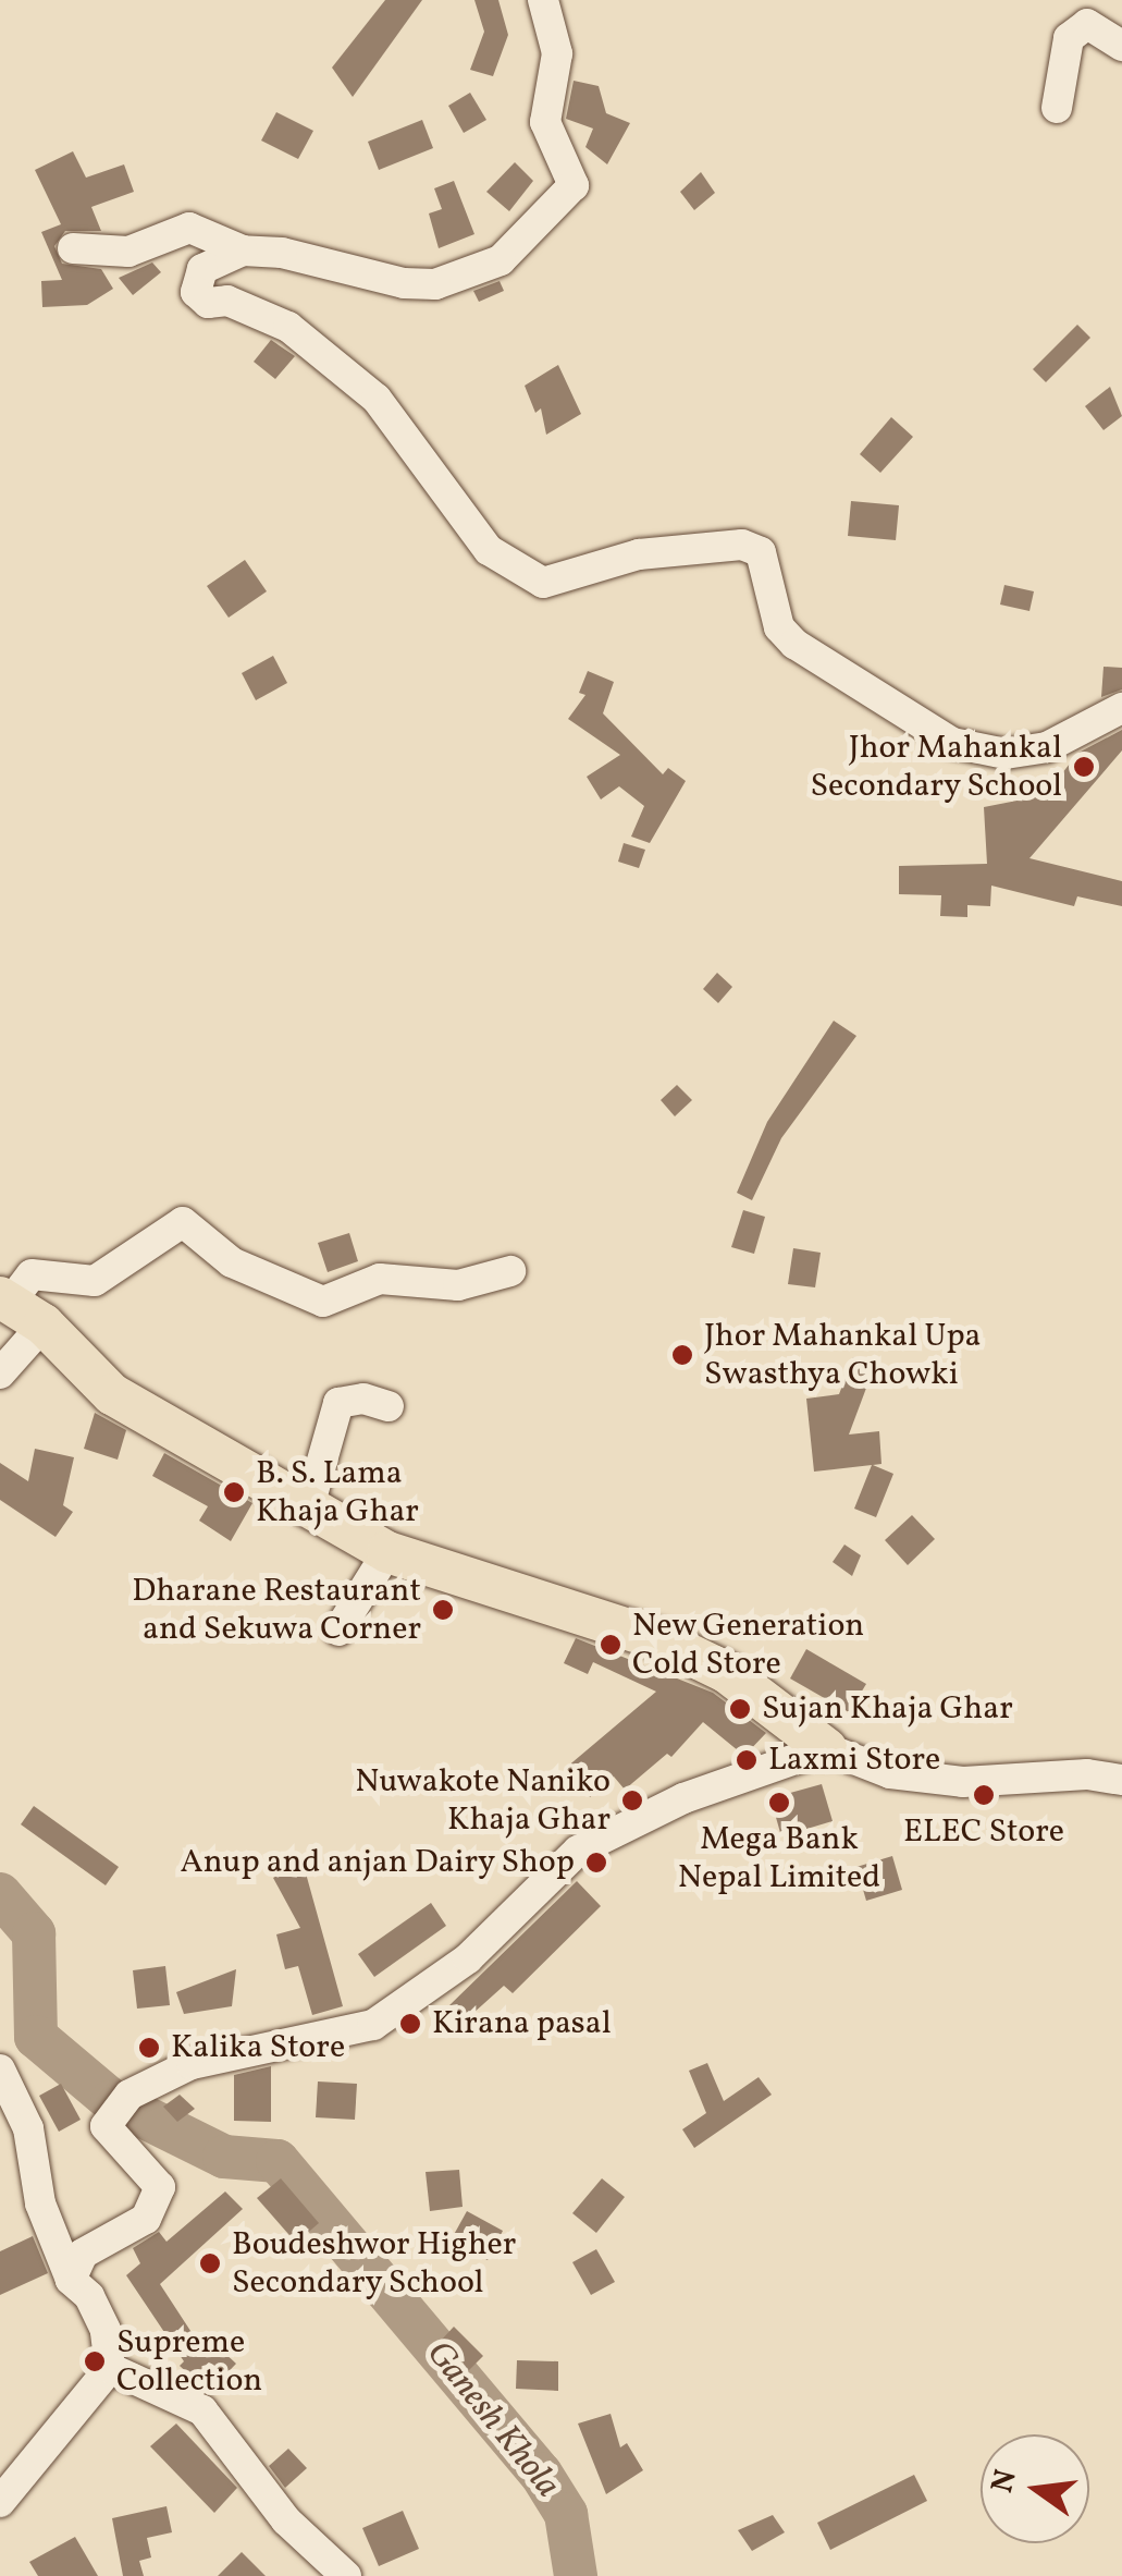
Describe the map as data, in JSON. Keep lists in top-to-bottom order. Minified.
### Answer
{"water":["Ganesh Khola"],"places":["Jhor Mahankal Secondary School","Jhor Mahankal Upa Swasthya Chowki","B. S. Lama Khaja Ghar","Dharane Restaurant and Sekuwa Corner","New Generation Cold Store","Sujan Khaja Ghar","Laxmi Store","ELEC Store","Nuwakote Naniko Khaja Ghar","Mega Bank Nepal Limited","Anup and anjan Dairy Shop","Kirana pasal","Kalika Store","Boudeshwor Higher Secondary School","Supreme Collection"],"north":"left"}
